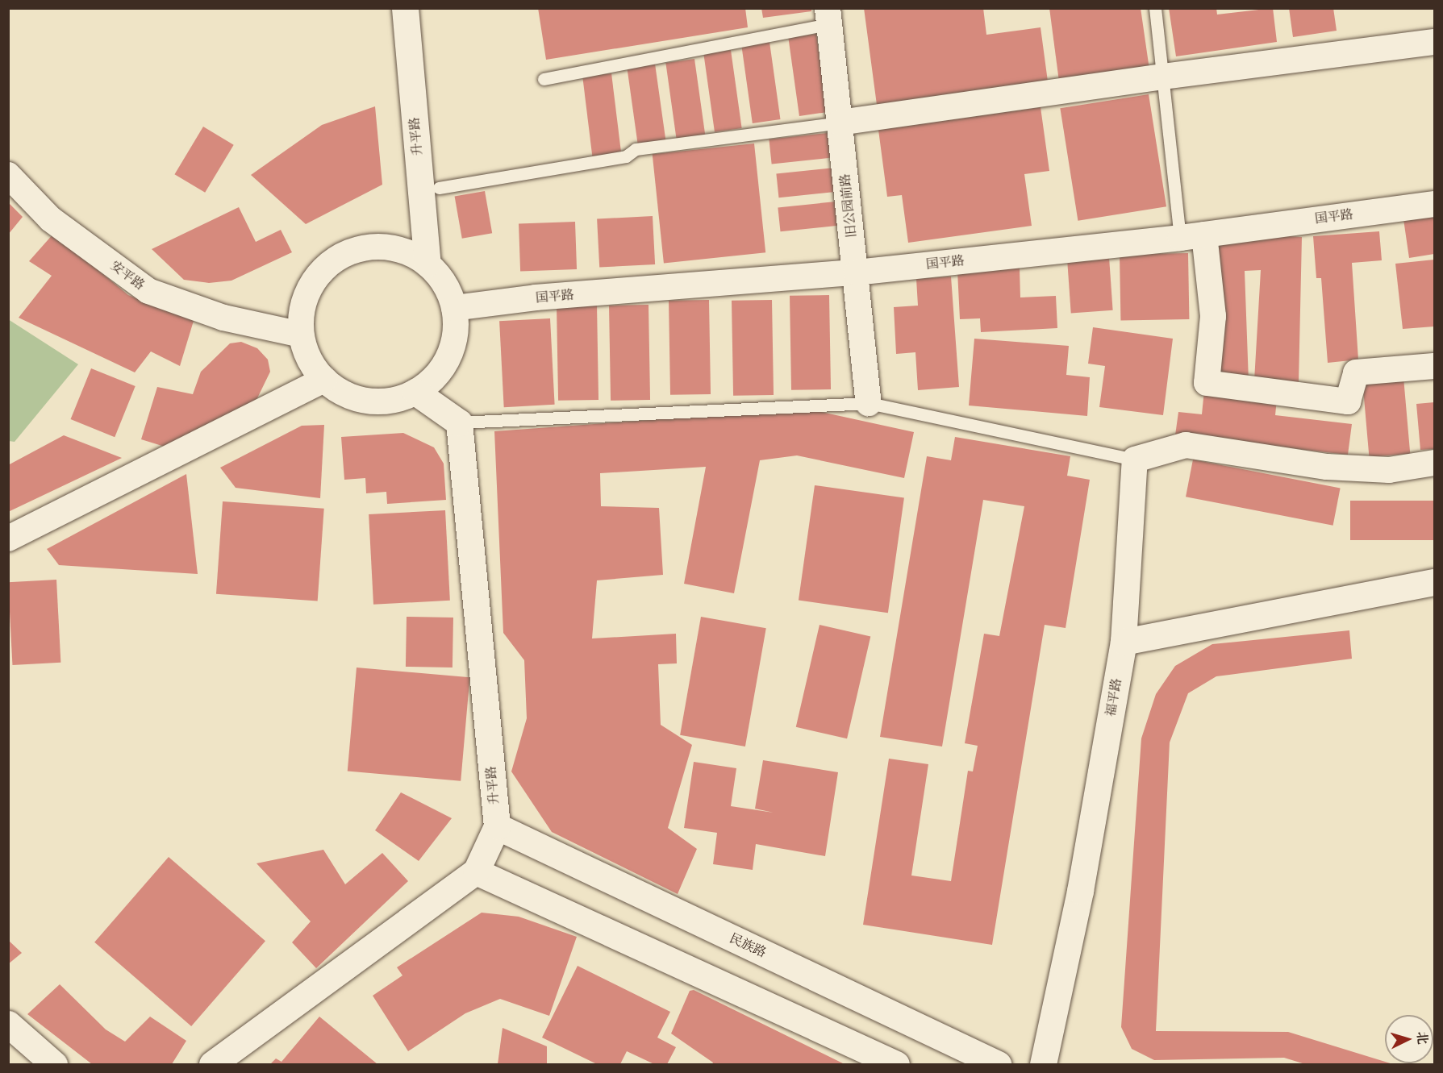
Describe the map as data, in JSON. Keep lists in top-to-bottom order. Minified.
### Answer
{"streets":{"street":["升平路","旧公园前路","国平路","安平路","福平路","民族路"]},"crossings":[["升平路","国平路"],["升平路","安平路"],["升平路","民族路"],["旧公园前路","国平路"],["国平路","安平路"]],"north":"right"}
